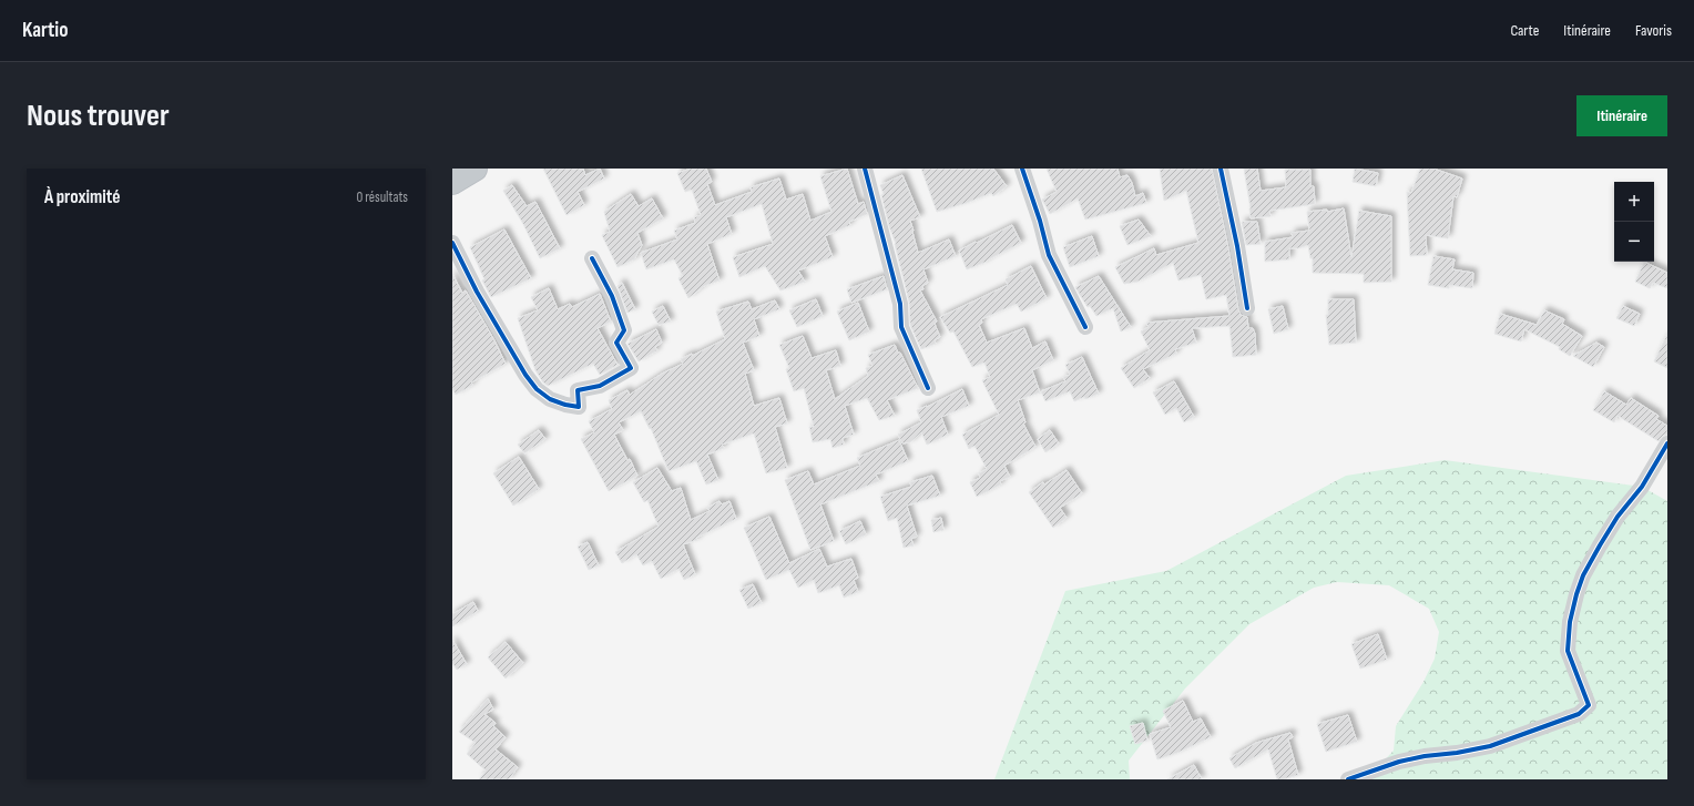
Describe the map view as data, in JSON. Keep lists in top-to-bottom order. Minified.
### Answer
{"page":{"header":"Kartio","nav":["Carte","Itinéraire","Favoris"],"buttons":"Itinéraire","title":"Nous trouver","heading":["À proximité","0 résultats"],"map_buttons":["+","−"]}}
